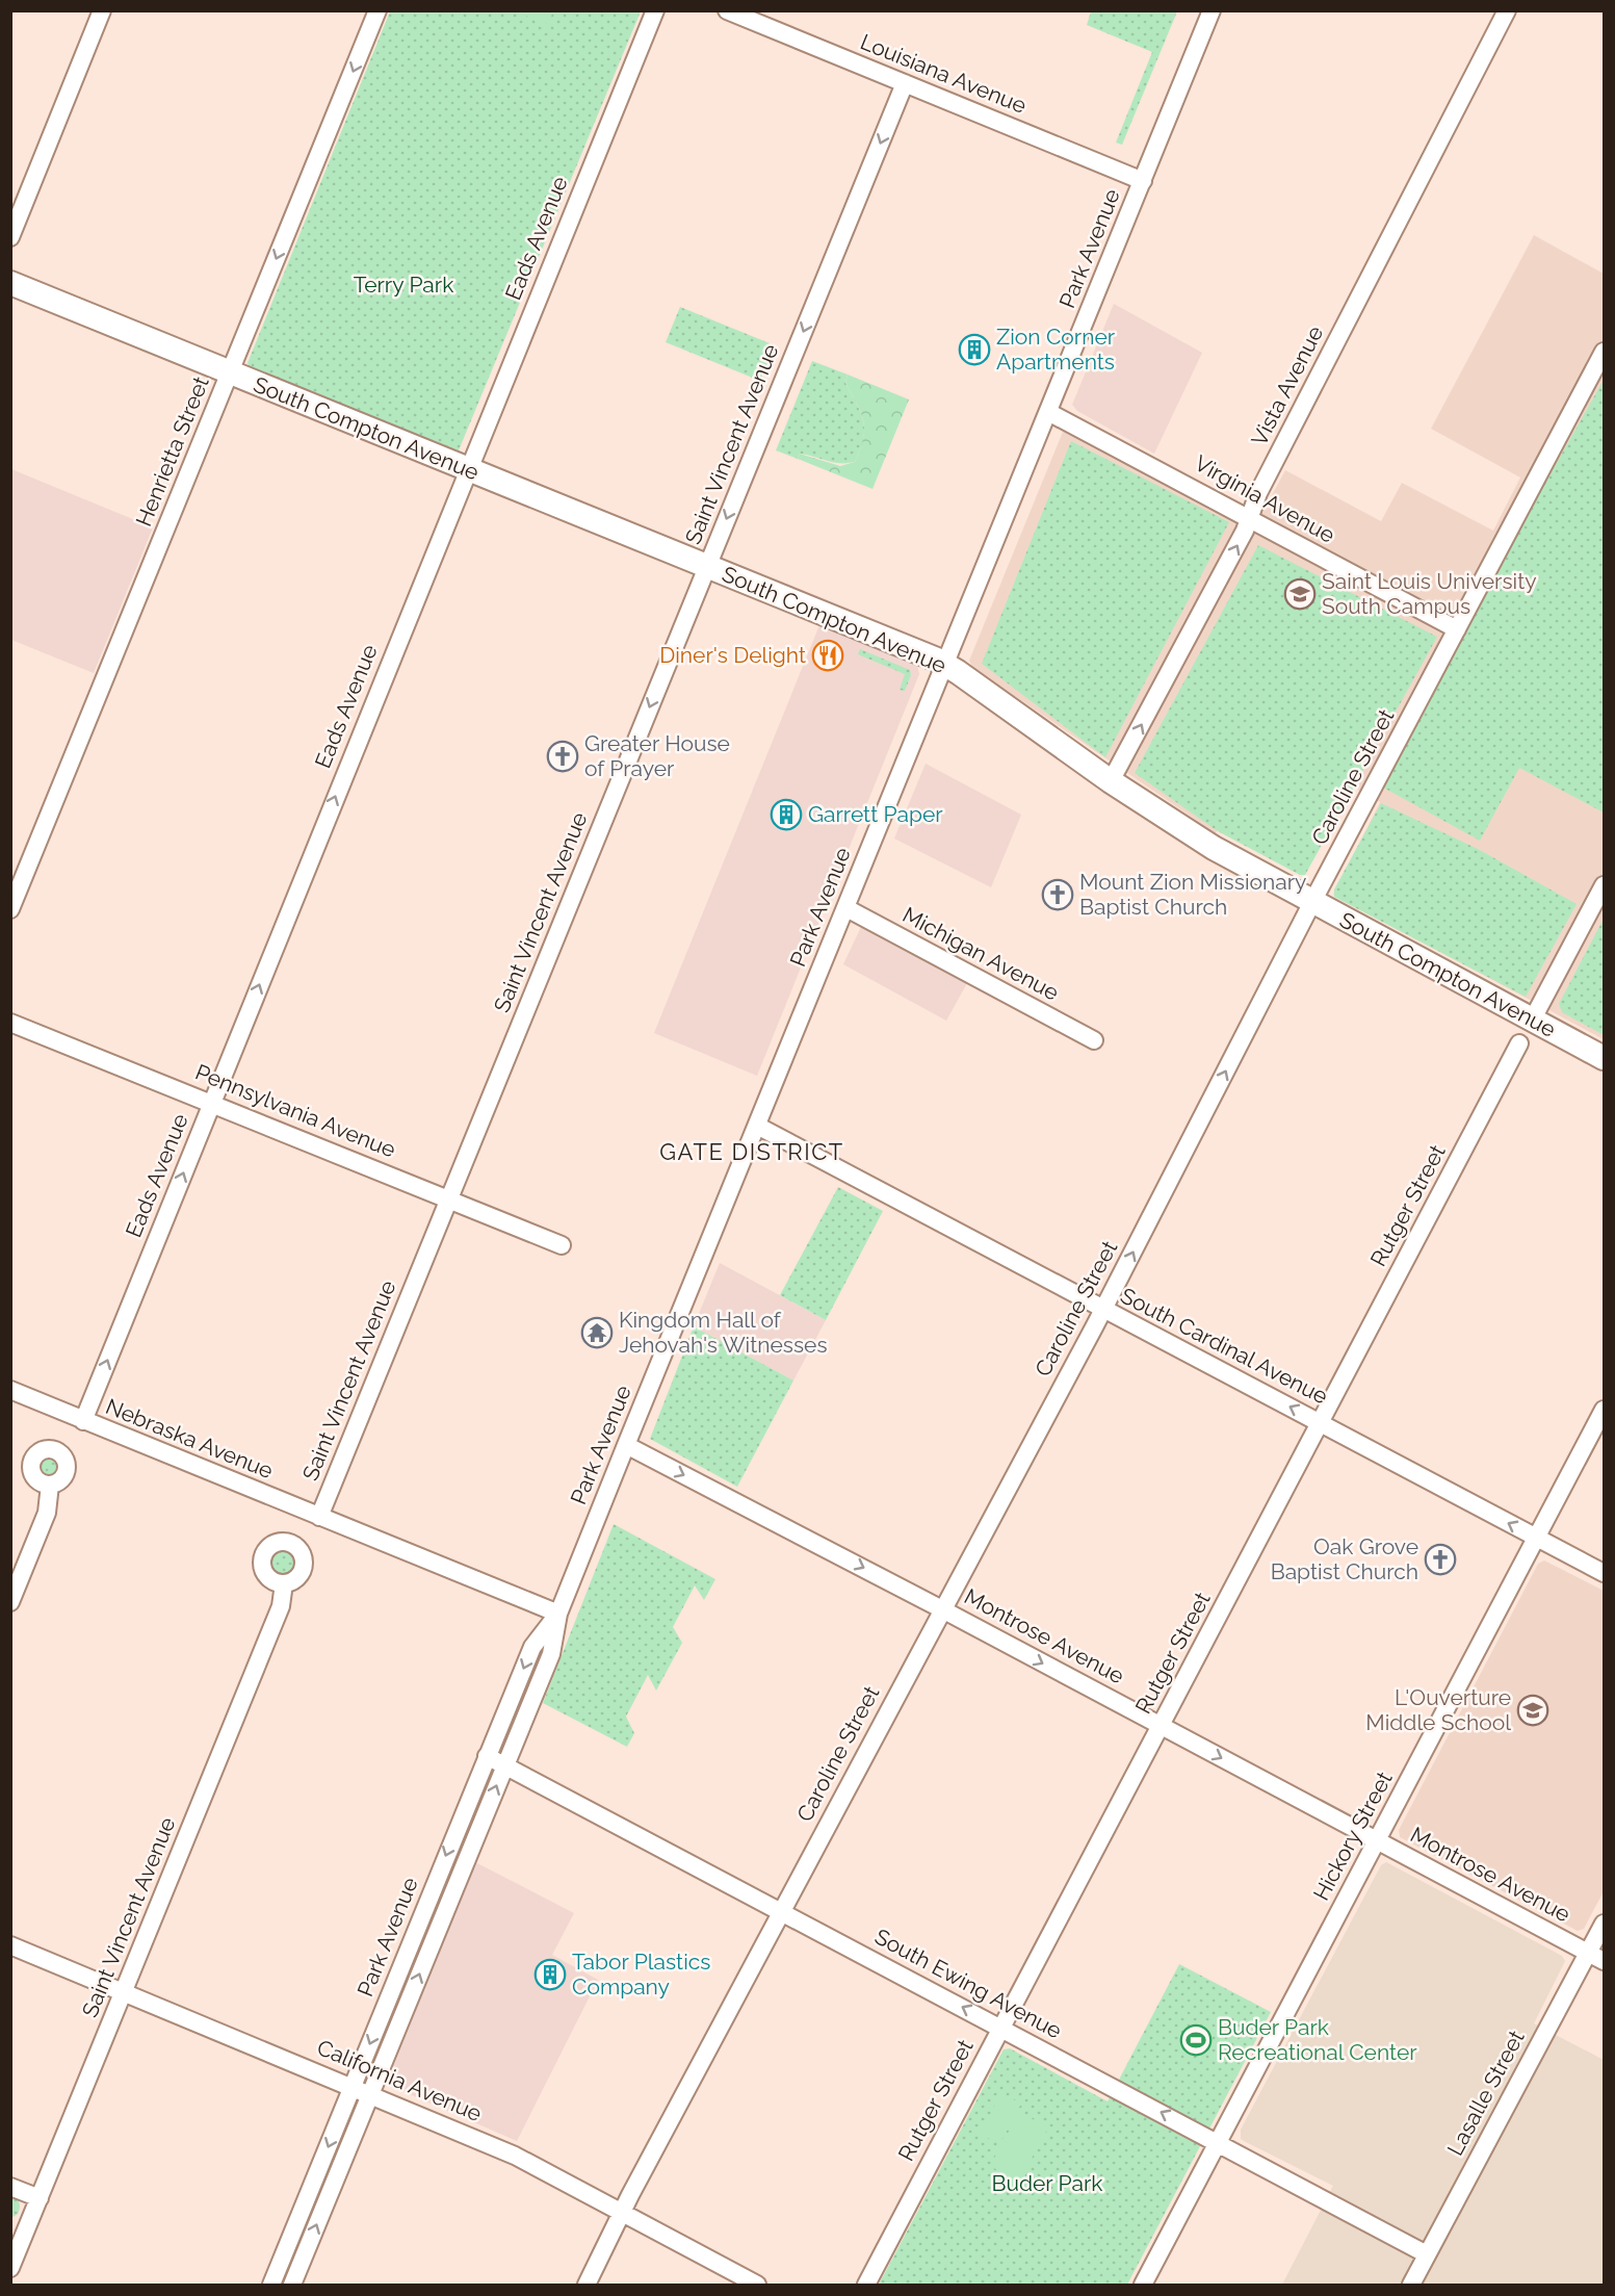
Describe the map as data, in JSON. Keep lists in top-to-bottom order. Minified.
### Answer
{"streets":{"main road":["South Compton Avenue"],"street":["Louisiana Avenue","Eads Avenue","Park Avenue","Vista Avenue","Saint Vincent Avenue","Henrietta Street","Virginia Avenue","Caroline Street","Michigan Avenue","Pennsylvania Avenue","Rutger Street","South Cardinal Avenue","Nebraska Avenue","Montrose Avenue","Hickory Street","South Ewing Avenue","California Avenue","Lasalle Street"]},"crossings":[["Louisiana Avenue","Park Avenue"],["Louisiana Avenue","Saint Vincent Avenue"],["Eads Avenue","South Compton Avenue"],["Eads Avenue","Pennsylvania Avenue"],["Eads Avenue","Nebraska Avenue"],["Park Avenue","South Compton Avenue"],["Park Avenue","Virginia Avenue"],["Park Avenue","Michigan Avenue"],["Park Avenue","South Cardinal Avenue"],["Park Avenue","Nebraska Avenue"],["Park Avenue","Montrose Avenue"],["Park Avenue","South Ewing Avenue"],["Park Avenue","California Avenue"],["Vista Avenue","South Compton Avenue"],["Vista Avenue","Virginia Avenue"],["South Compton Avenue","Saint Vincent Avenue"],["South Compton Avenue","Henrietta Street"],["South Compton Avenue","Caroline Street"],["Saint Vincent Avenue","Pennsylvania Avenue"],["Saint Vincent Avenue","Nebraska Avenue"],["Saint Vincent Avenue","California Avenue"],["Virginia Avenue","Caroline Street"],["Caroline Street","South Cardinal Avenue"],["Caroline Street","Montrose Avenue"],["Caroline Street","South Ewing Avenue"],["Caroline Street","California Avenue"],["Rutger Street","South Cardinal Avenue"],["Rutger Street","Montrose Avenue"],["Rutger Street","South Ewing Avenue"],["South Cardinal Avenue","Hickory Street"],["Montrose Avenue","Hickory Street"],["Montrose Avenue","Lasalle Street"],["Hickory Street","South Ewing Avenue"],["South Ewing Avenue","Lasalle Street"]],"one_way":["Eads Avenue","Saint Vincent Avenue","Henrietta Street","South Cardinal Avenue","Montrose Avenue","South Ewing Avenue"],"districts":["GATE DISTRICT"],"parks":["Terry Park","Buder Park"],"places":{"building":["Zion Corner Apartments","Garrett Paper","Tabor Plastics Company"],"school or university":["Saint Louis University South Campus","L'Ouverture Middle School"],"restaurant":["Diner's Delight"],"church":["Greater House of Prayer","Mount Zion Missionary Baptist Church","Oak Grove Baptist Church"],"temple":["Kingdom Hall of Jehovah's Witnesses"],"sports":["Buder Park Recreational Center"]}}
